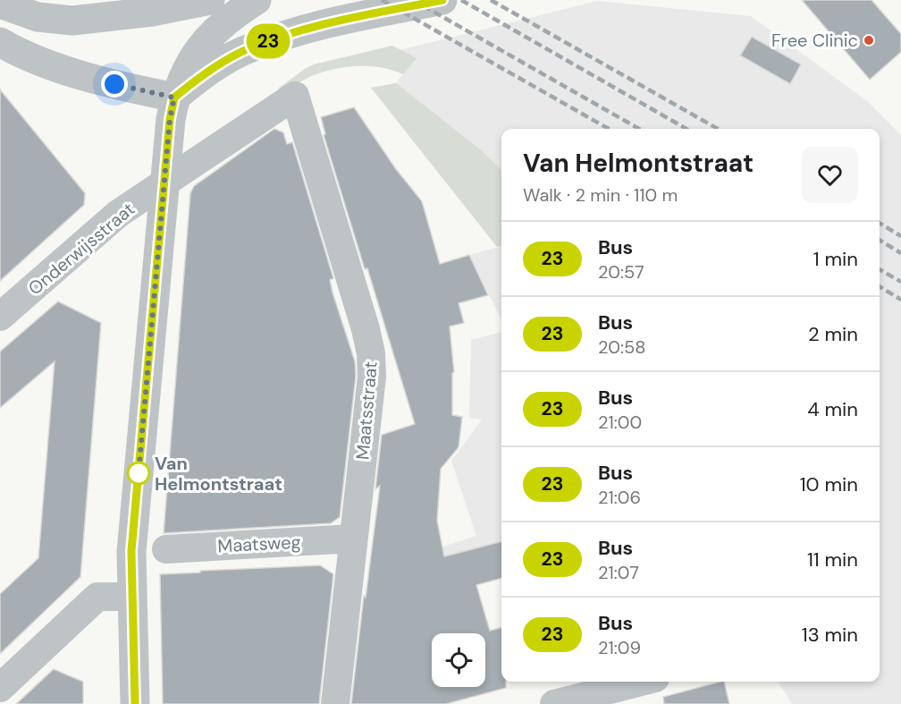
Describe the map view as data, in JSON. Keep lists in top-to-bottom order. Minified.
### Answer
{"streets":{"street":["Onderwijsstraat","Maatsstraat","Maatsweg"]},"crossings":[["Onderwijsstraat","Maatsstraat"],["Maatsstraat","Maatsweg"]],"places":["Free Clinic","Van Helmontstraat"],"lines":["bus line 23"],"page":{"on_map":"23","heading":["Van Helmontstraat","Walk · 2 min · 110 m"],"list":[{"mark":"23","name":"Bus","note":"20:57","value":"1 min"},{"mark":"23","name":"Bus","note":"20:58","value":"2 min"},{"mark":"23","name":"Bus","note":"21:00","value":"4 min"},{"mark":"23","name":"Bus","note":"21:06","value":"10 min"},{"mark":"23","name":"Bus","note":"21:07","value":"11 min"},{"mark":"23","name":"Bus","note":"21:09","value":"13 min"}]}}
